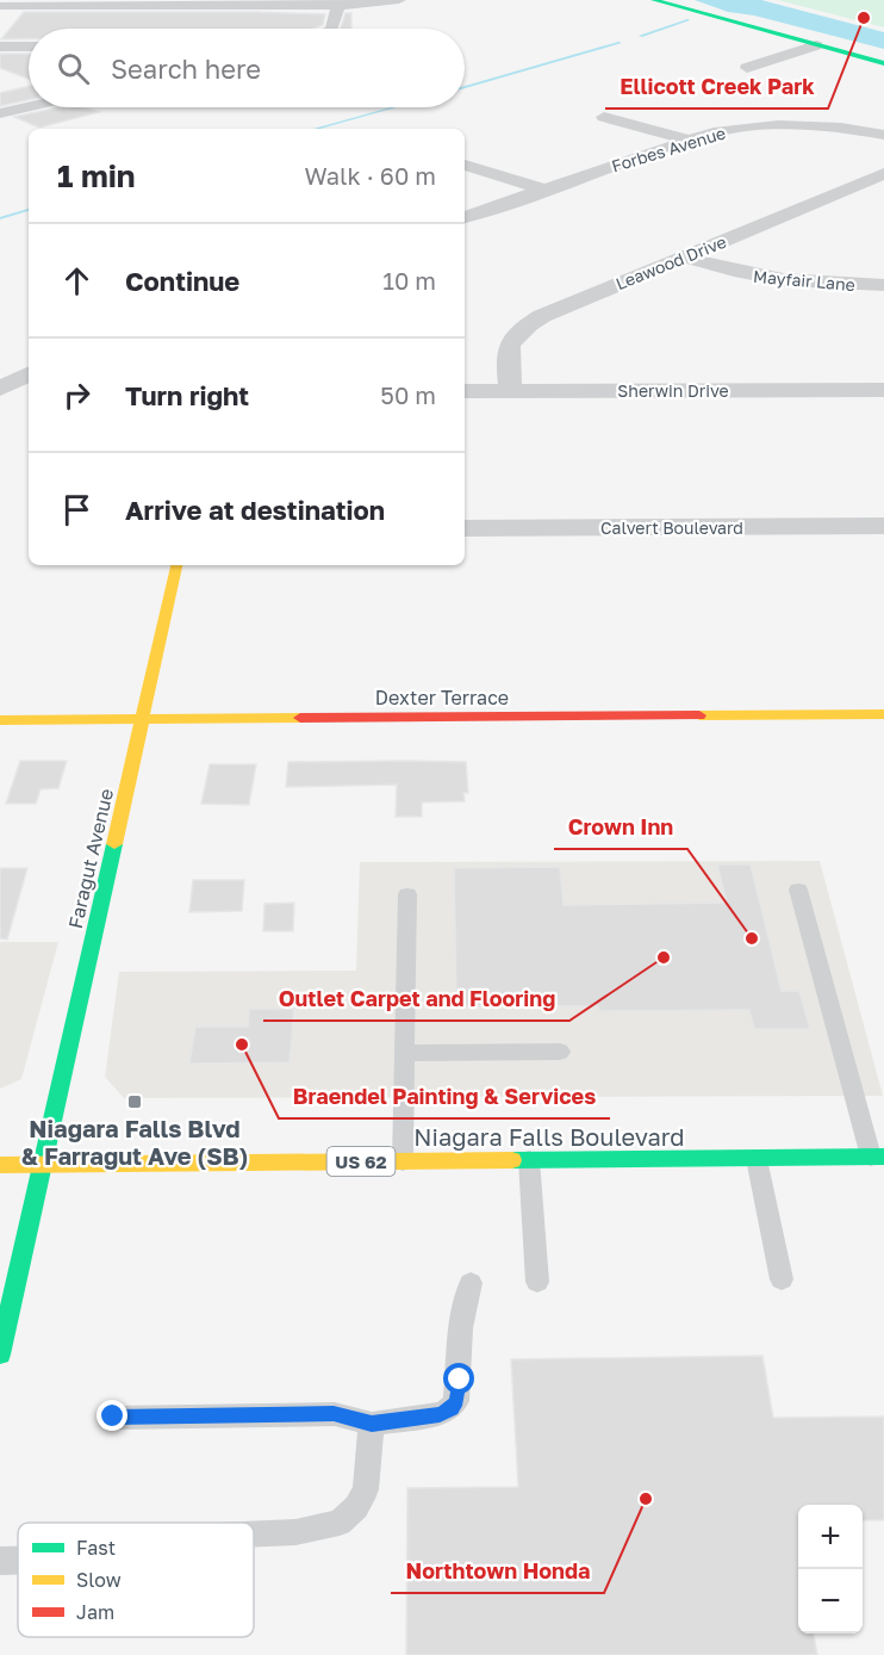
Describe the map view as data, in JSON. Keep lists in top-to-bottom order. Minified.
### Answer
{"streets":{"street":["Forbes Avenue","Leawood Drive","Mayfair Lane","Sherwin Drive","Calvert Boulevard","Dexter Terrace","Faragut Avenue","Niagara Falls Boulevard","US 62"]},"crossings":[["Leawood Drive","Mayfair Lane"],["Leawood Drive","Sherwin Drive"],["Dexter Terrace","Faragut Avenue"],["Faragut Avenue","Niagara Falls Boulevard"]],"places":{"other":["Ellicott Creek Park","Crown Inn","Outlet Carpet and Flooring","Braendel Painting & Services","Northtown Honda"],"transit":["Niagara Falls Blvd & Farragut Ave (SB)"]},"legend":["Fast","Slow","Jam"],"page":{"search":"Search here","heading":["1 min","Walk · 60 m"],"list":[["Continue","10 m"],["Turn right","50 m"],"Arrive at destination"],"map_buttons":["+","−"]}}
